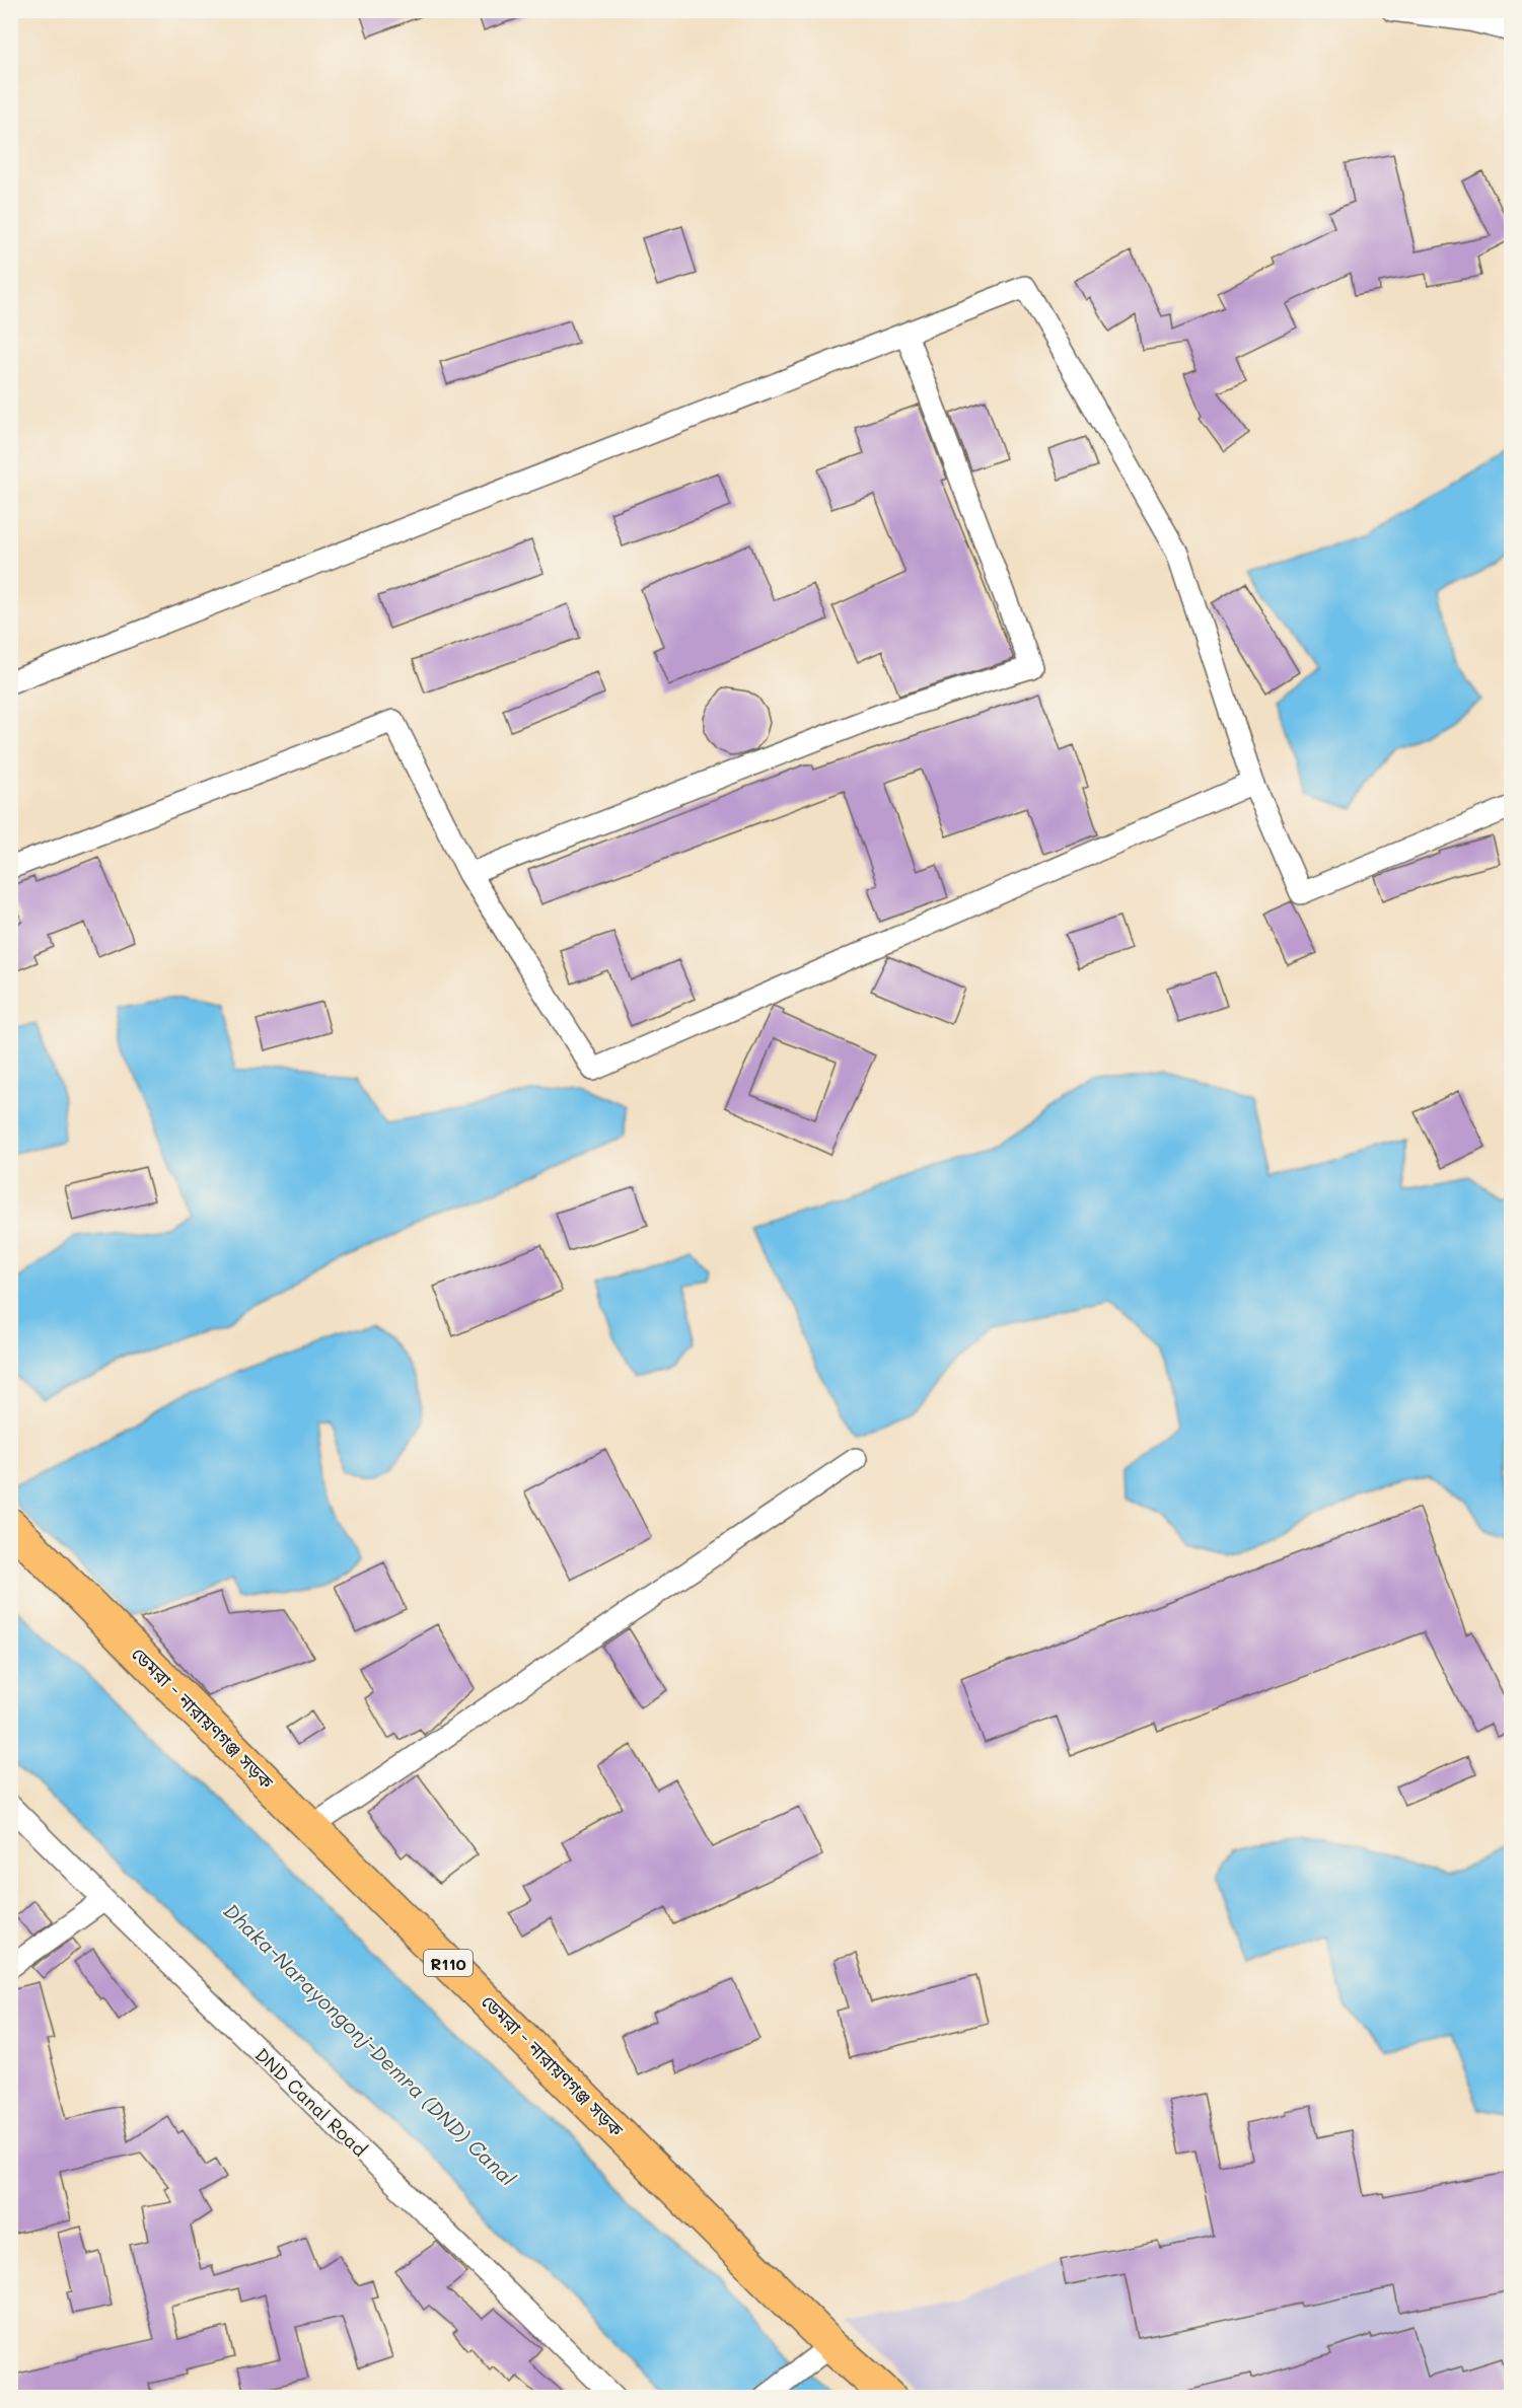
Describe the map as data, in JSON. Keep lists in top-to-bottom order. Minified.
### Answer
{"streets":{"main road":["ডেমরা - নারায়ণগঞ্জ সড়ক","R110"],"street":["DND Canal Road"]},"water":["Dhaka-Narayongonj-Demra (DND) Canal"]}
